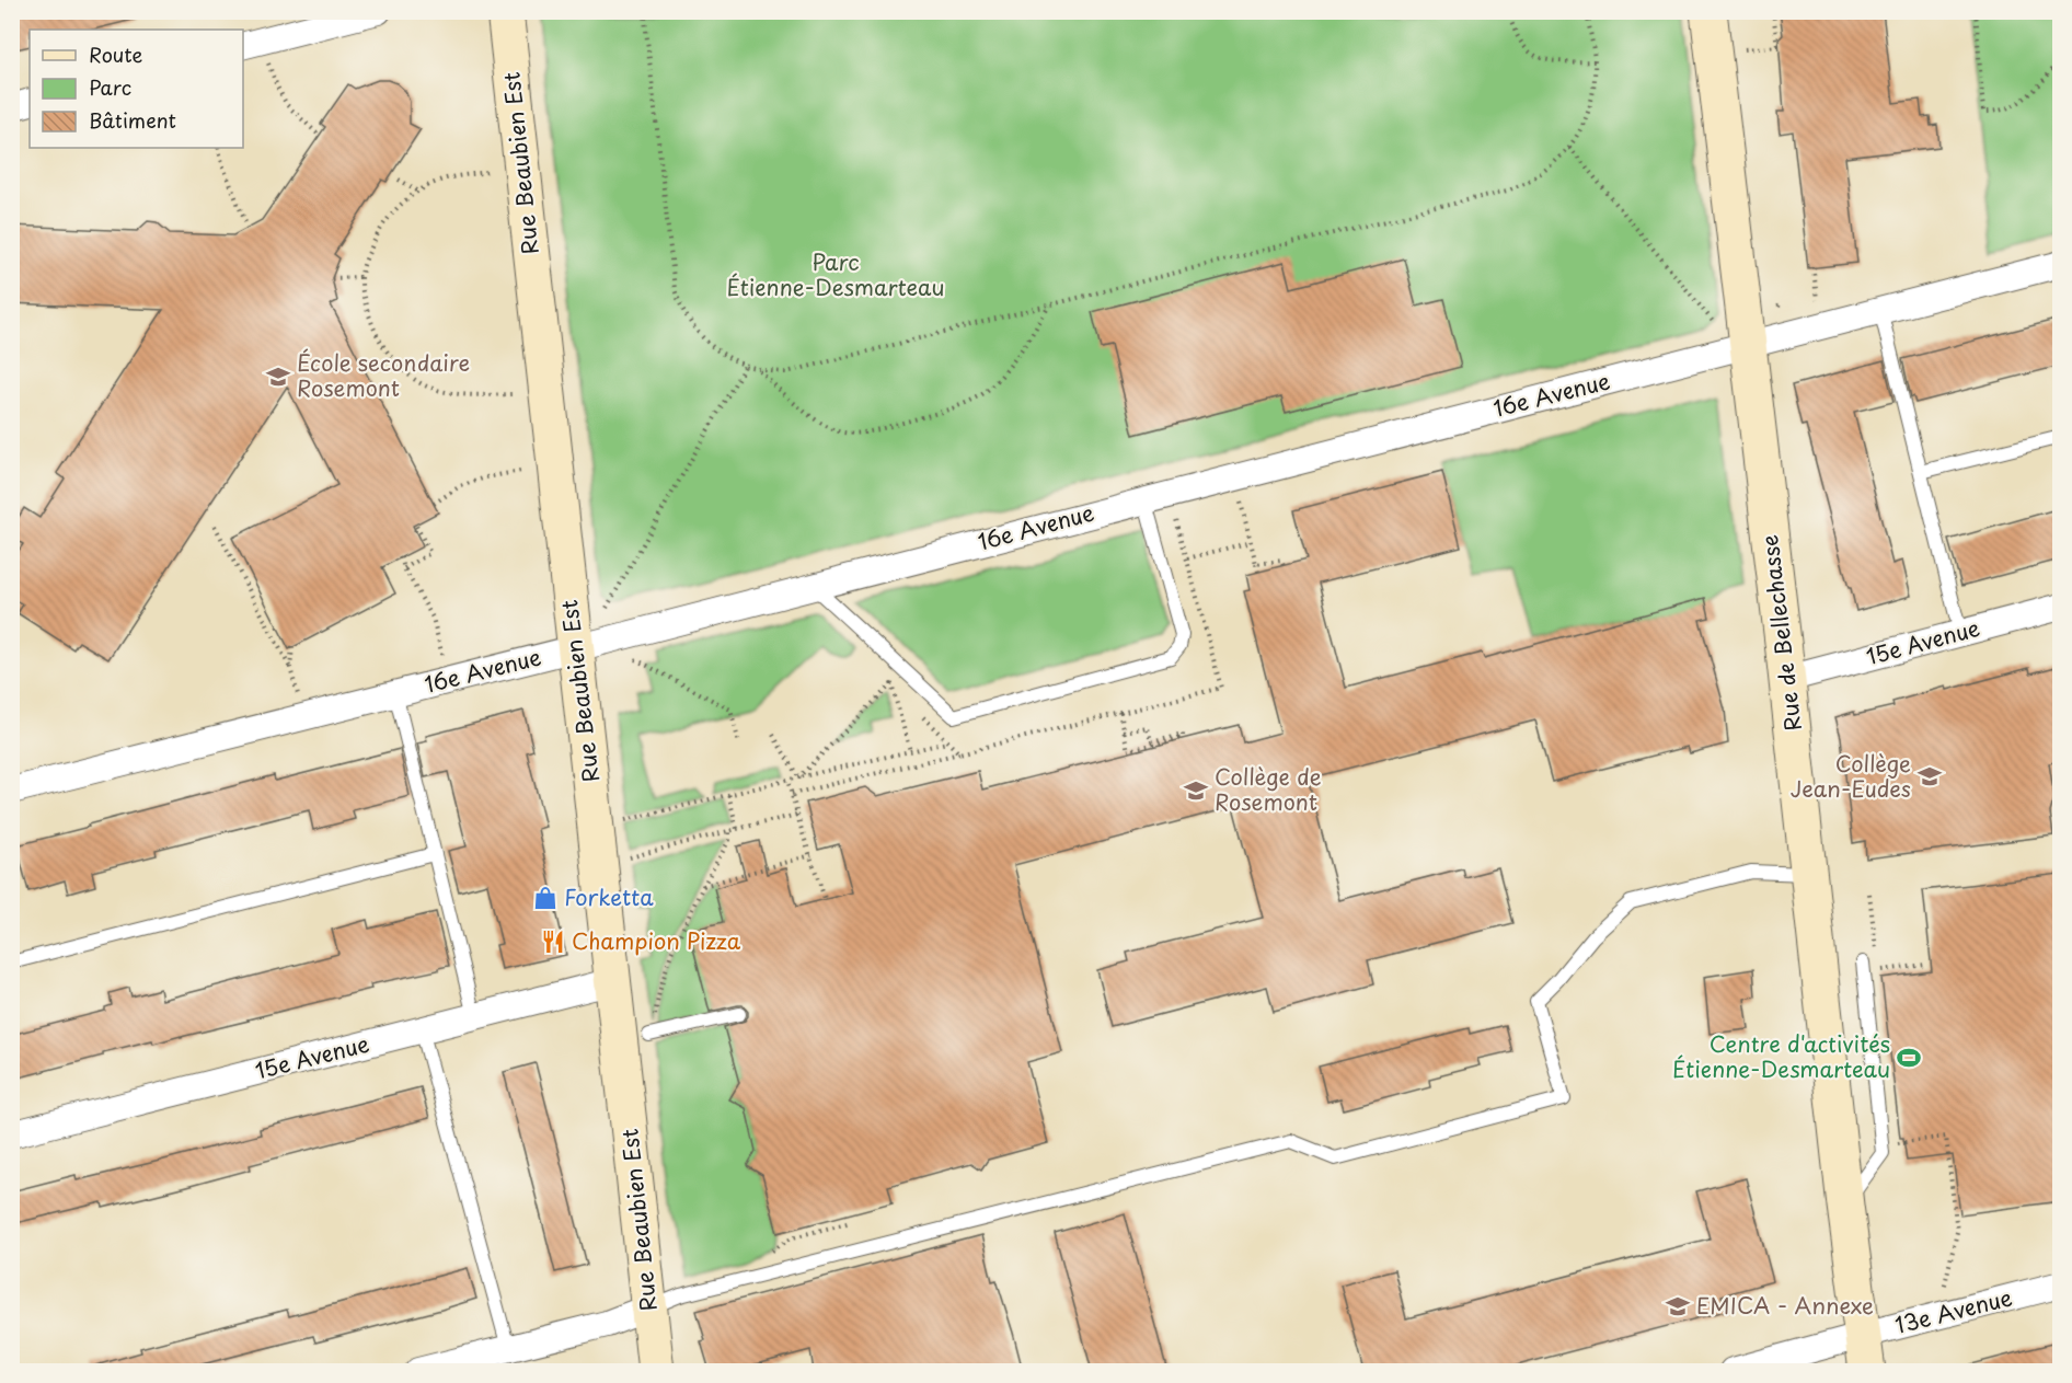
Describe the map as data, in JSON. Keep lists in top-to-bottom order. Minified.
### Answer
{"streets":{"street":["Rue Beaubien Est","16e Avenue","Rue de Bellechasse","15e Avenue","13e Avenue"]},"crossings":[["Rue Beaubien Est","16e Avenue"],["Rue Beaubien Est","15e Avenue"],["16e Avenue","Rue de Bellechasse"],["Rue de Bellechasse","15e Avenue"],["Rue de Bellechasse","13e Avenue"]],"parks":["Parc Étienne-Desmarteau"],"places":{"school or university":["École secondaire Rosemont","Collège Jean-Eudes","Collège de Rosemont","EMICA - Annexe"],"shop":["Forketta"],"restaurant":["Champion Pizza"],"sports":["Centre d'activités Étienne-Desmarteau"]},"legend":["Route","Parc","Bâtiment"]}
